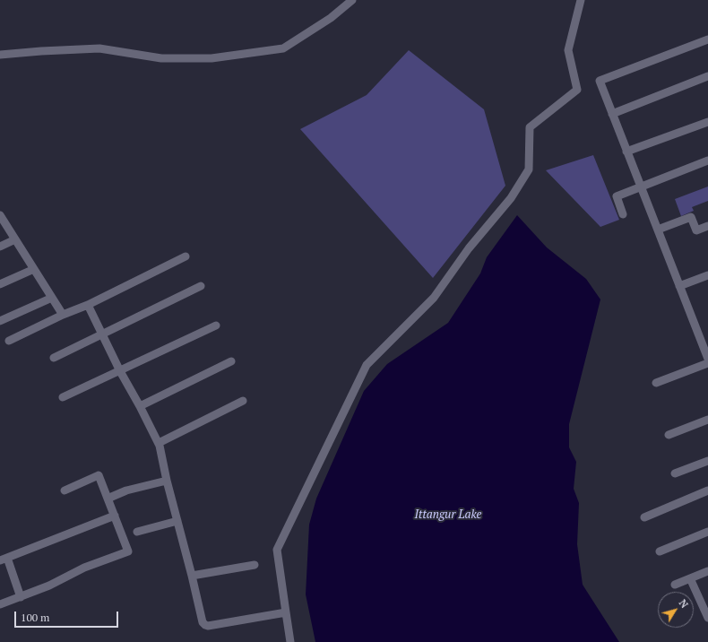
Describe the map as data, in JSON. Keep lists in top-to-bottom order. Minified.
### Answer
{"water":["Ittangur Lake"],"scale_bar":"100 m","north":"top right"}
